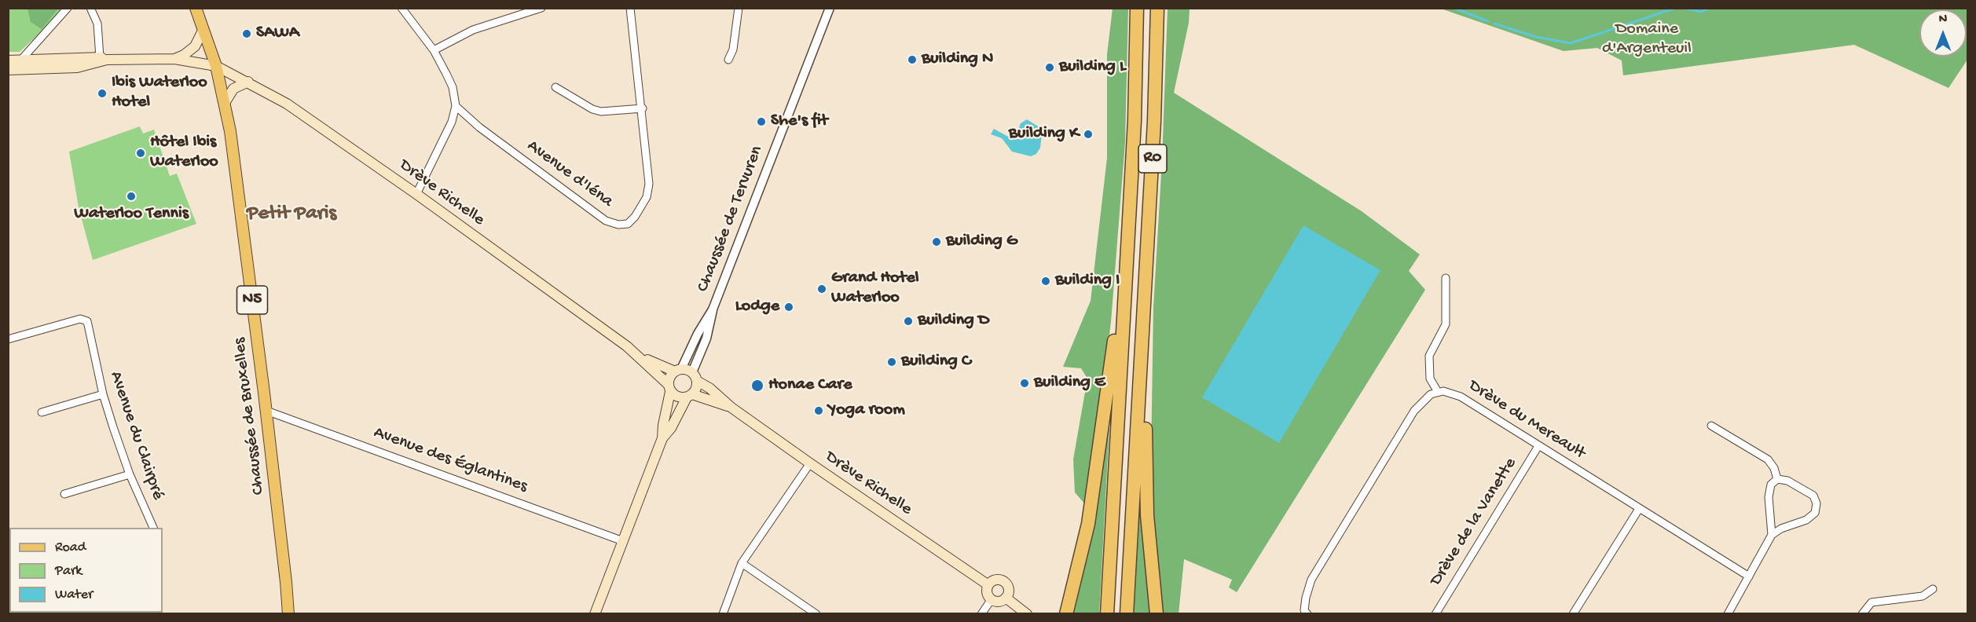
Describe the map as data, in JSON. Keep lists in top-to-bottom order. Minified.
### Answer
{"streets":{"highway":["R0"],"main road":["Drève Richelle","N5","Chaussée de Bruxelles"],"street":["Avenue d'Iéna","Chaussée de Tervuren","Drève du Mereault","Avenue du Clairpré","Avenue des Églantines","Drève de la Vanette"]},"crossings":[["Drève Richelle","Chaussée de Tervuren"],["Drève Richelle","Chaussée de Bruxelles"],["Chaussée de Bruxelles","Avenue des Églantines"],["Drève du Mereault","Drève de la Vanette"]],"districts":["Petit Paris"],"parks":["Domaine d'Argenteuil"],"places":["SAWA","Building N","Building L","Ibis Waterloo Hotel","She's fit","Building K","Hôtel Ibis Waterloo","Waterloo Tennis","Building G","Building I","Grand Hotel Waterloo","Lodge","Building D","Building C","Building E","Honae Care","Yoga room"],"legend":["Road","Park","Water"],"north":"top"}
